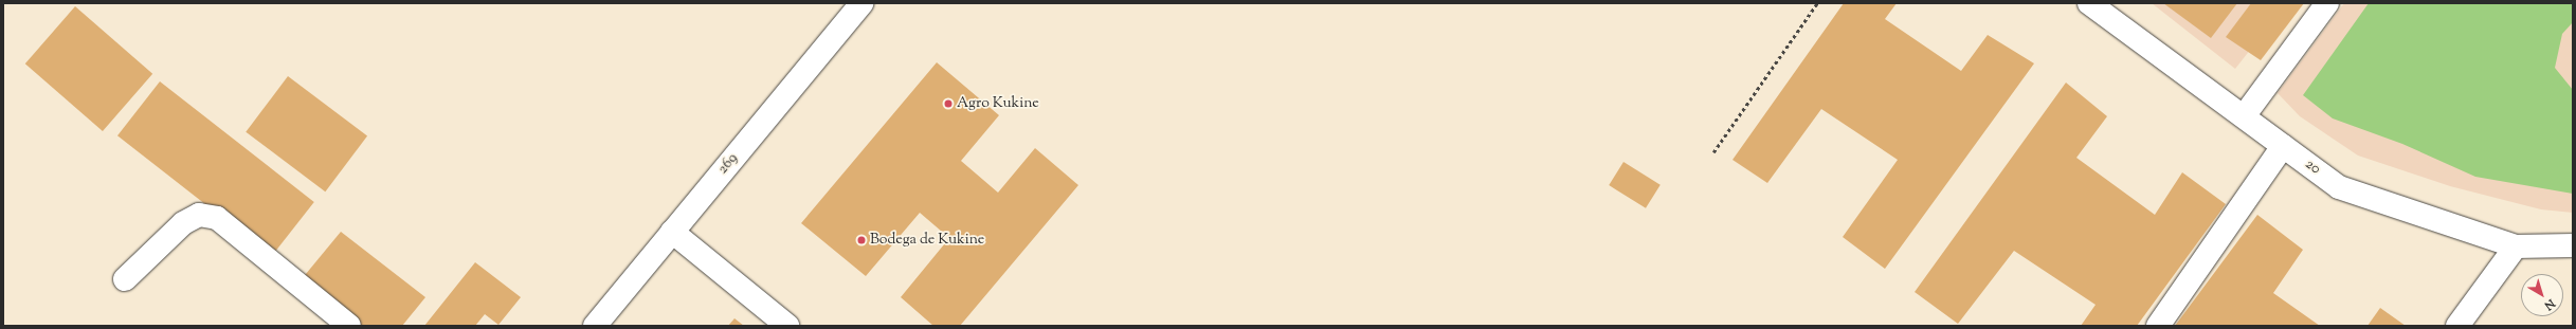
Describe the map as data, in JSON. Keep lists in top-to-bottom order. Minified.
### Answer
{"streets":{"street":["269","20"]},"places":["Agro Kukine","Bodega de Kukine"],"north":"bottom right"}
